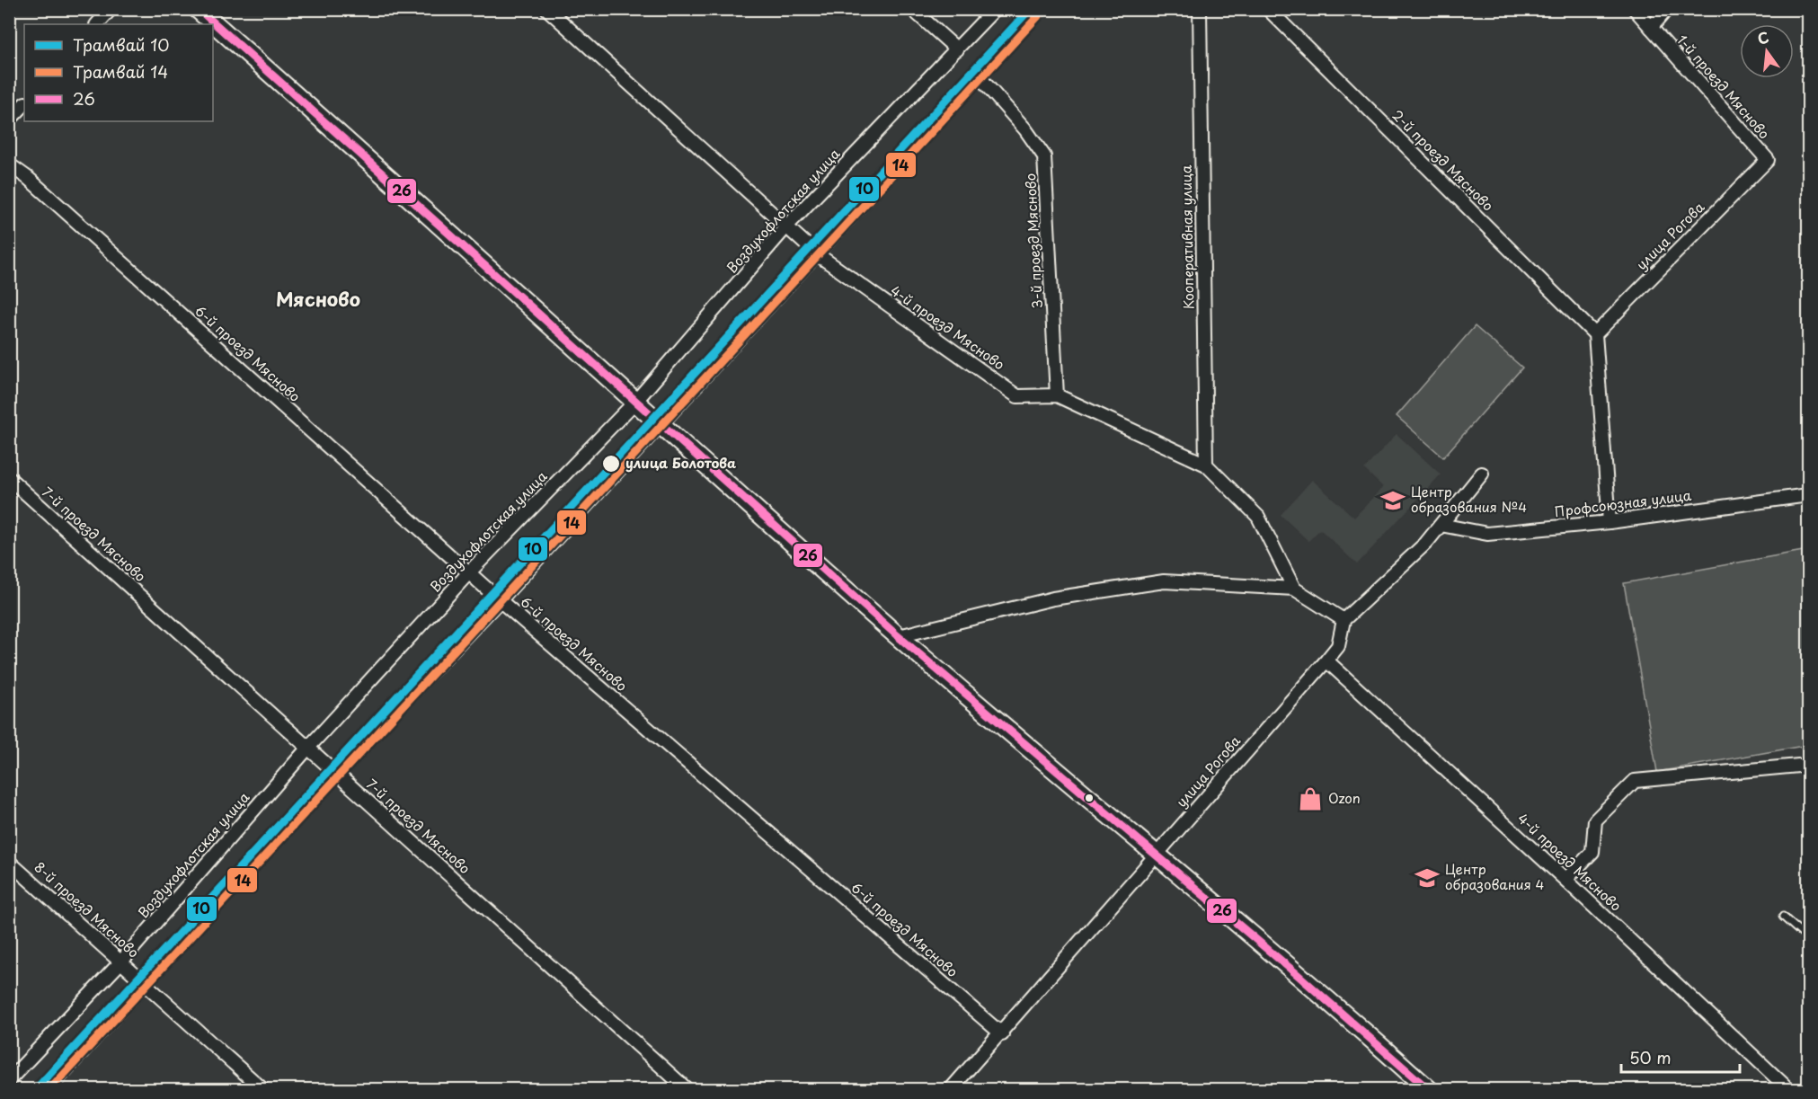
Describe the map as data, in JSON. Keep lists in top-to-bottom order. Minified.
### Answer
{"streets":{"street":["1-й проезд Мясново","2-й проезд Мясново","Воздухофлотская улица","улица Рогова","Кооперативная улица","3-й проезд Мясново","4-й проезд Мясново","6-й проезд Мясново","Профсоюзная улица","7-й проезд Мясново","8-й проезд Мясново"]},"crossings":[["1-й проезд Мясново","улица Рогова"],["2-й проезд Мясново","улица Рогова"],["Воздухофлотская улица","4-й проезд Мясново"],["Воздухофлотская улица","6-й проезд Мясново"],["Воздухофлотская улица","7-й проезд Мясново"],["Воздухофлотская улица","8-й проезд Мясново"],["улица Рогова","4-й проезд Мясново"],["улица Рогова","6-й проезд Мясново"],["Кооперативная улица","4-й проезд Мясново"],["3-й проезд Мясново","4-й проезд Мясново"]],"districts":["Мясново"],"places":{"other":["улица Болотова"],"school or university":["Центр образования №4","Центр образования 4"],"shop":["Ozon"]},"lines":["tram line 10","transit line 26","tram line 14"],"legend":["Трамвай 10","Трамвай 14","26"],"scale_bar":"50 m","north":"top"}
